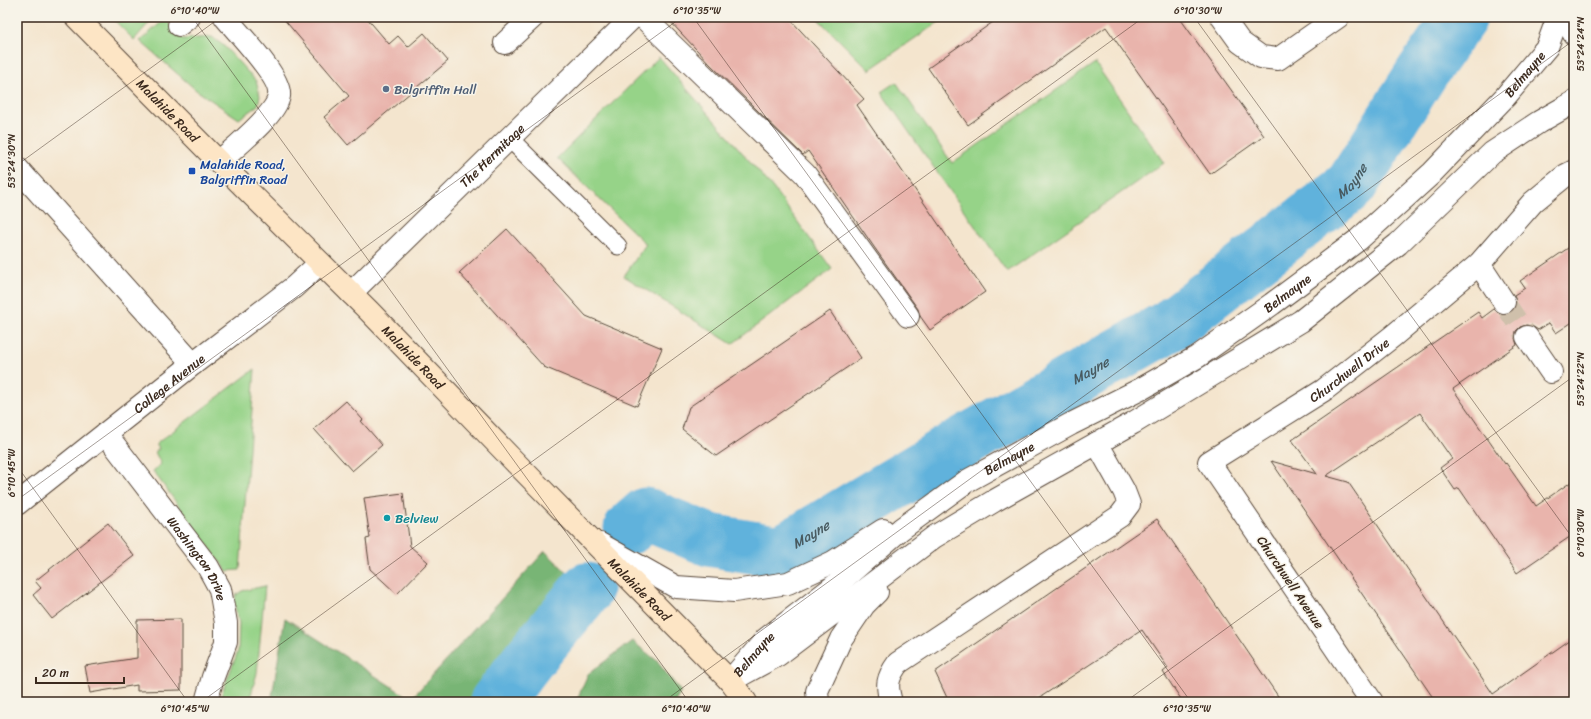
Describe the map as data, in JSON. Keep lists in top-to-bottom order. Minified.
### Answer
{"streets":{"main road":["Malahide Road"],"street":["Belmayne","The Hermitage","Churchwell Drive","College Avenue","Washington Drive","Churchwell Avenue"]},"crossings":[["Belmayne","Malahide Road"],["Malahide Road","The Hermitage"],["Malahide Road","College Avenue"],["Churchwell Drive","Churchwell Avenue"],["College Avenue","Washington Drive"]],"water":["Mayne"],"places":{"other":["Balgriffin Hall","Belview"],"transit":["Malahide Road, Balgriffin Road"]},"scale_bar":"20 m","coordinates":["6°10'40\"W","6°10'35\"W","6°10'30\"W","53°24'24\"N","53°24'30\"N","53°24'22\"N","6°10'45\"W"]}
